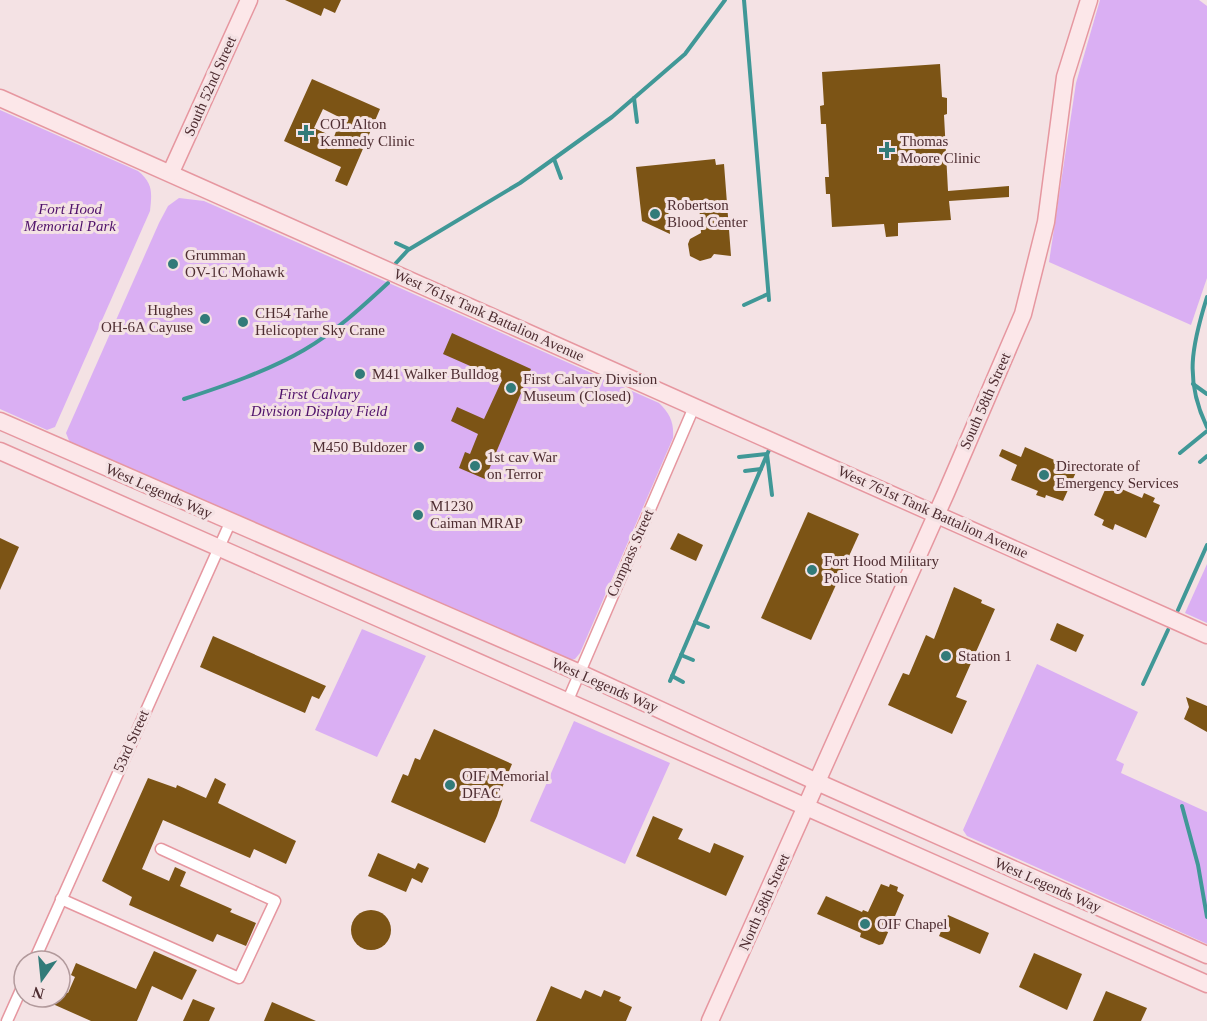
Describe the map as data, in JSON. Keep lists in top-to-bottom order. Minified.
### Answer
{"streets":{"street":["South 52nd Street","West 761st Tank Battalion Avenue","South 58th Street","West Legends Way","Compass Street","53rd Street","North 58th Street"]},"crossings":[["South 52nd Street","West 761st Tank Battalion Avenue"],["West 761st Tank Battalion Avenue","South 58th Street"],["West 761st Tank Battalion Avenue","Compass Street"],["South 58th Street","West Legends Way"],["South 58th Street","North 58th Street"],["West Legends Way","Compass Street"],["West Legends Way","53rd Street"],["West Legends Way","North 58th Street"]],"parks":["Fort Hood Memorial Park","First Calvary Division Display Field"],"places":{"health":["COL Alton Kennedy Clinic","Thomas Moore Clinic"],"other":["Robertson Blood Center","Grumman OV-1C Mohawk","Hughes OH-6A Cayuse","CH54 Tarhe Helicopter Sky Crane","M41 Walker Bulldog","First Calvary Division Museum (Closed)","M450 Buldozer","1st cav War on Terror","Directorate of Emergency Services","M1230 Caiman MRAP","Fort Hood Military Police Station","Station 1","OIF Memorial DFAC","OIF Chapel"]},"north":"bottom"}
